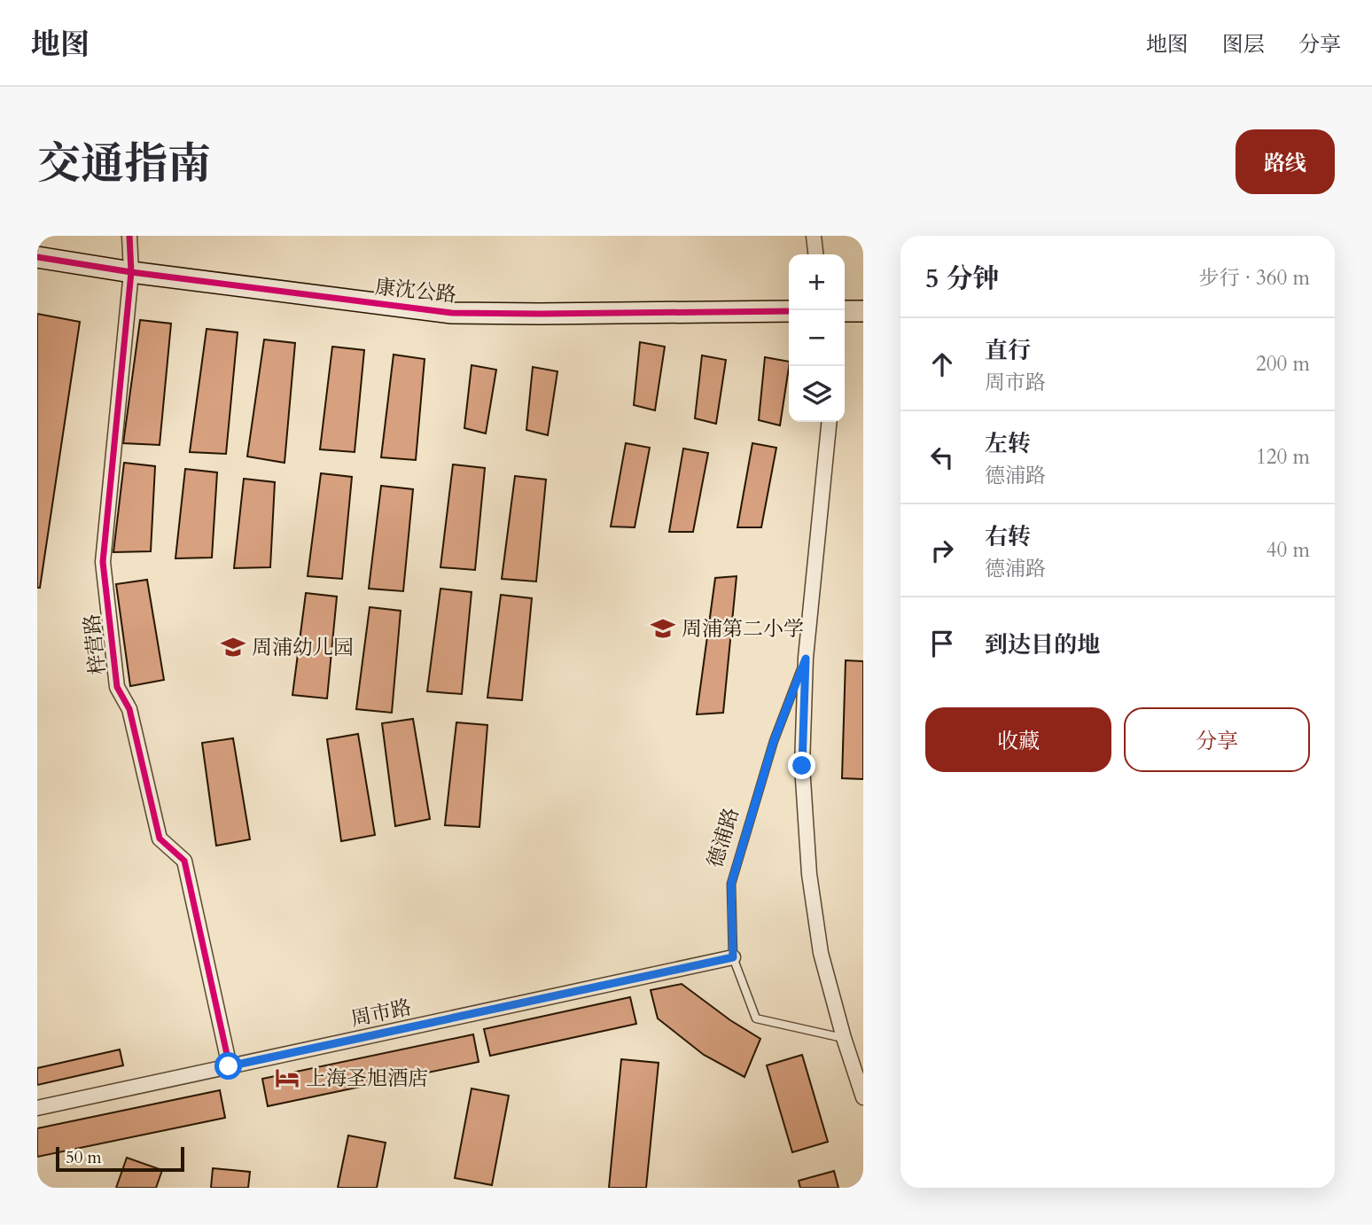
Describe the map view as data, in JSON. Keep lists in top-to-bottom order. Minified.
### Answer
{"streets":{"street":["康沈公路","梓营路","德浦路","周市路"]},"crossings":[["康沈公路","梓营路"],["梓营路","周市路"],["德浦路","周市路"]],"places":{"school or university":["周浦第二小学","周浦幼儿园"],"hotel":["上海圣旭酒店"]},"scale_bar":"50 m","page":{"header":"地图","nav":["地图","图层","分享"],"title":"交通指南","buttons":["路线",["收藏","分享"]],"heading":["5 分钟","步行 · 360 m"],"map_buttons":["+","−"],"list":[["直行","周市路","200 m"],["左转","德浦路","120 m"],["右转","德浦路","40 m"],"到达目的地"],"scale":"50 m"}}
